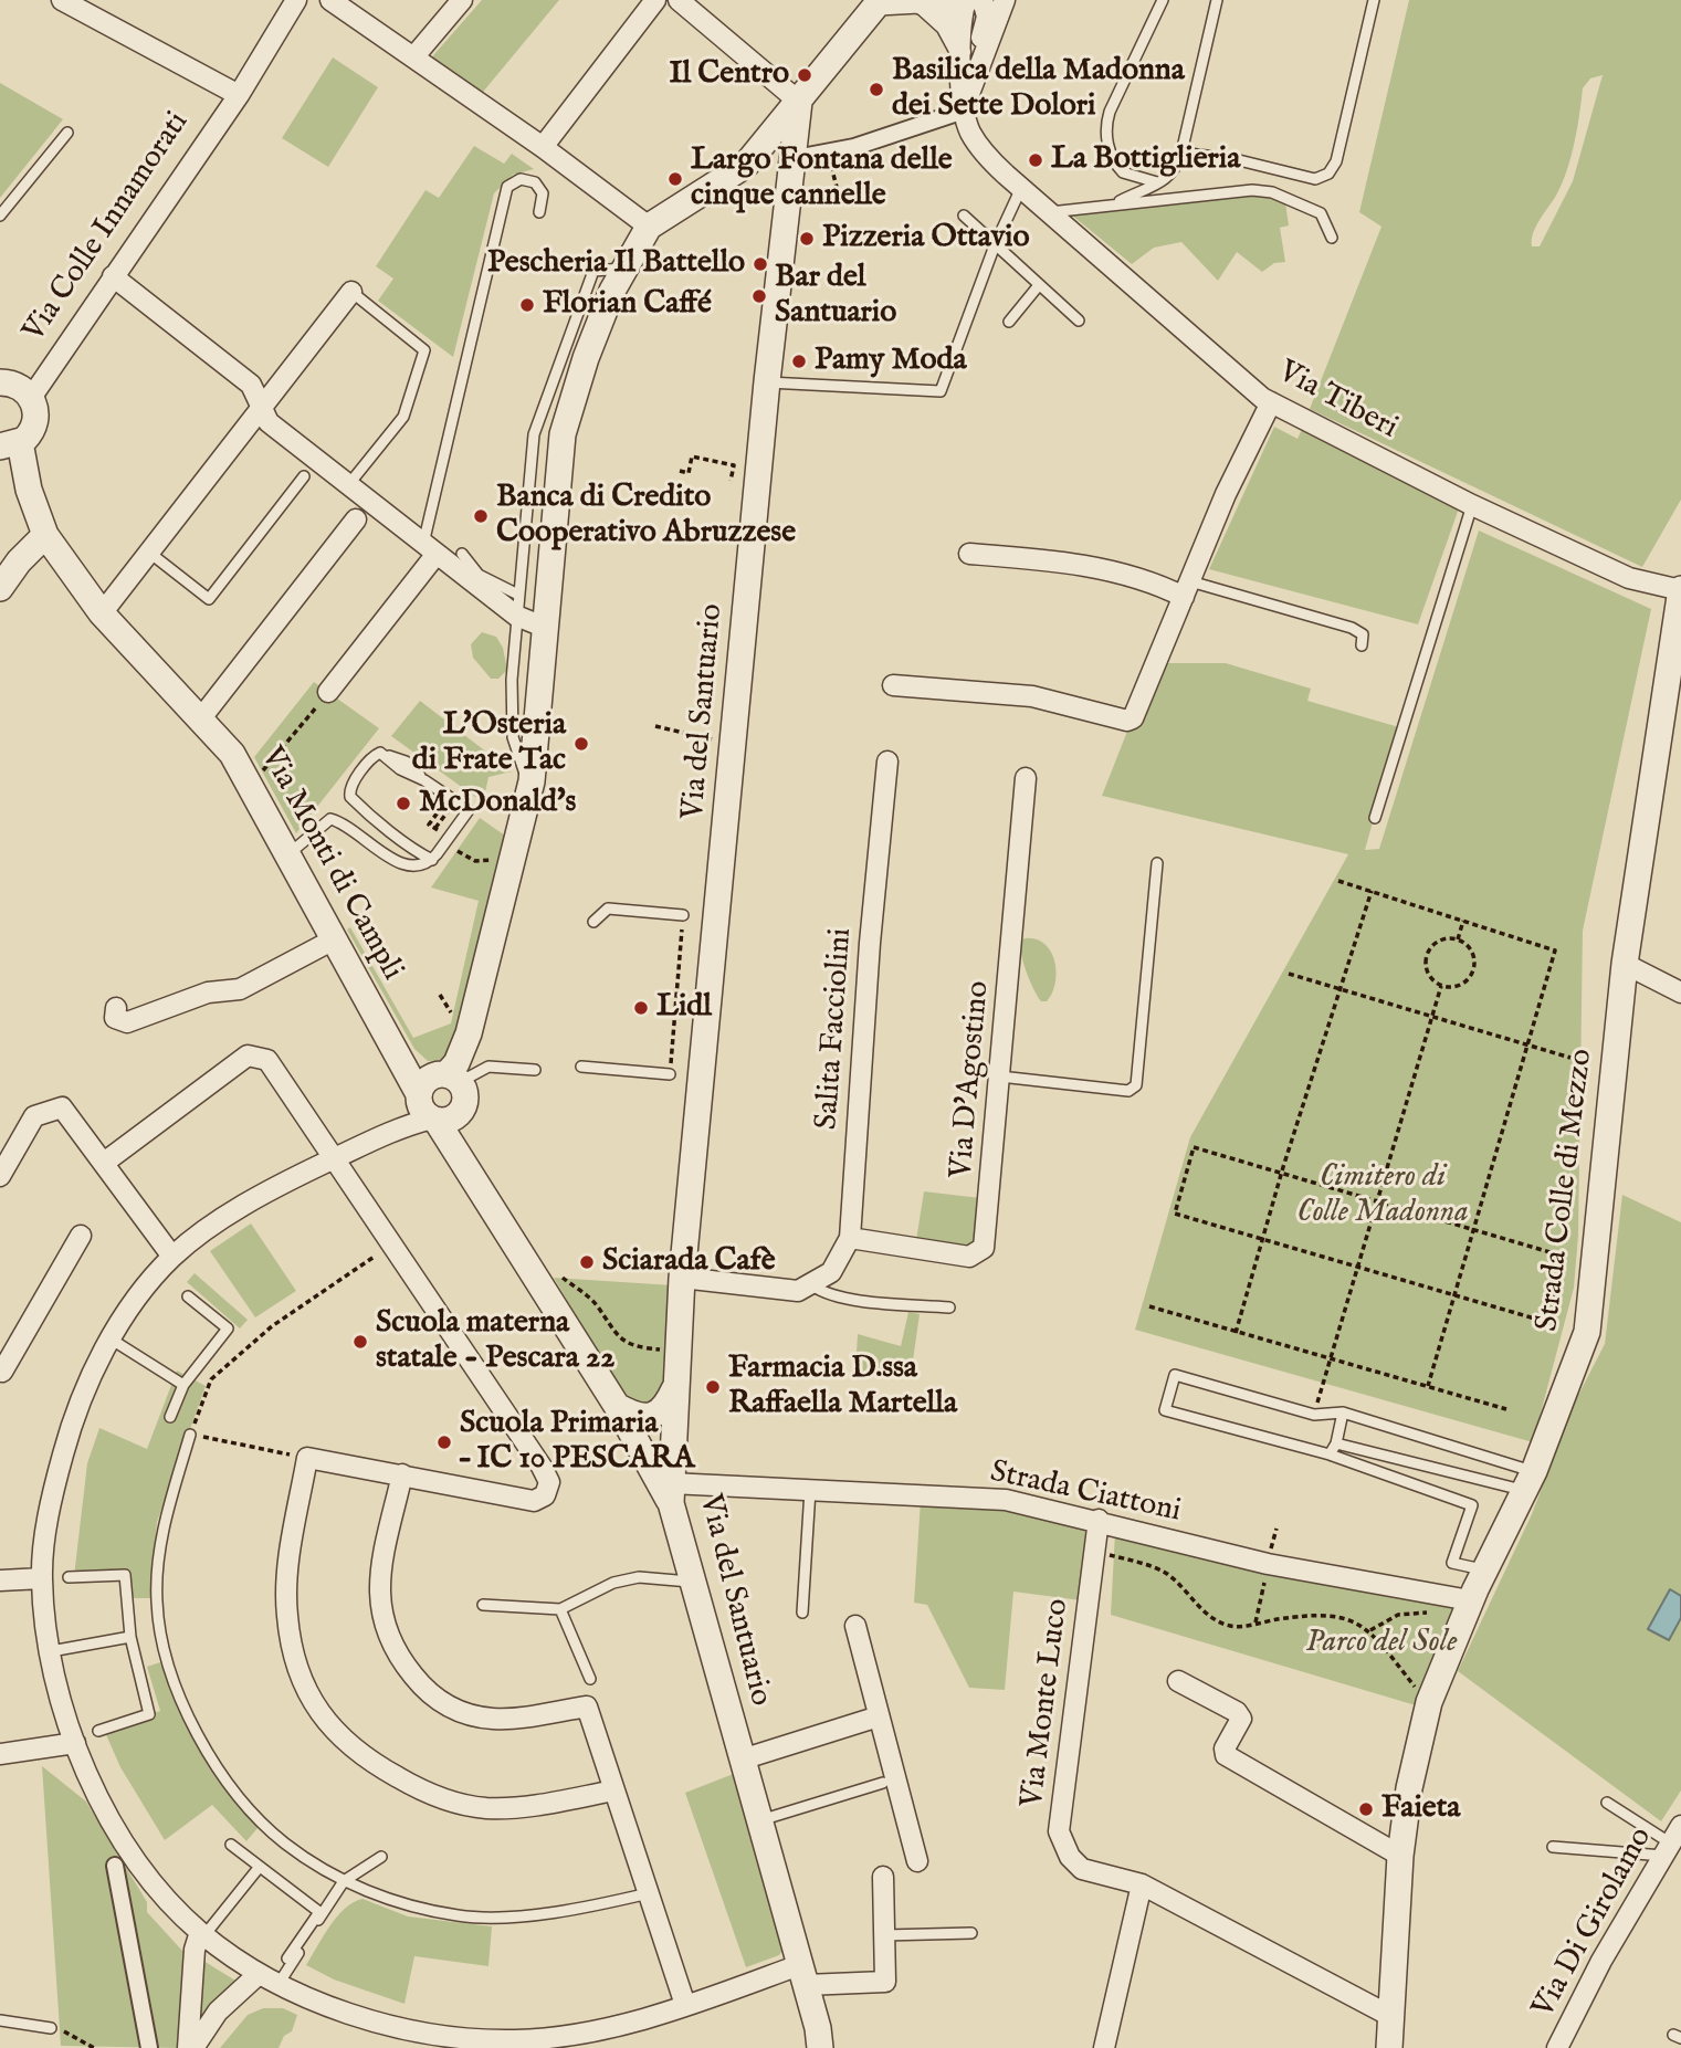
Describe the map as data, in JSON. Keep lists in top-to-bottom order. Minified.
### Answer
{"streets":{"street":["Via Colle Innamorati","Via Tiberi","Via del Santuario","Via Monti di Campli","Salita Facciolini","Via D'Agostino","Strada Colle di Mezzo","Strada Ciattoni","Via Monte Luco","Via Di Girolamo"]},"crossings":[["Via Tiberi","Strada Colle di Mezzo"],["Via del Santuario","Via Monti di Campli"],["Via del Santuario","Strada Ciattoni"],["Via Monti di Campli","Strada Ciattoni"],["Salita Facciolini","Via D'Agostino"],["Strada Colle di Mezzo","Strada Ciattoni"],["Strada Colle di Mezzo","Via Monte Luco"],["Strada Ciattoni","Via Monte Luco"]],"parks":["Cimitero di Colle Madonna","Parco del Sole"],"places":["Il Centro","Basilica della Madonna dei Sette Dolori","La Bottiglieria","Largo Fontana delle cinque cannelle","Pizzeria Ottavio","Pescheria Il Battello","Bar del Santuario","Florian Caffé","Pamy Moda","Banca di Credito Cooperativo Abruzzese","L'Osteria di Frate Tac","McDonald's","Lidl","Sciarada Cafè","Scuola materna statale - Pescara 22","Farmacia D.ssa Raffaella Martella","Scuola Primaria – IC 10 PESCARA","Faieta"]}
